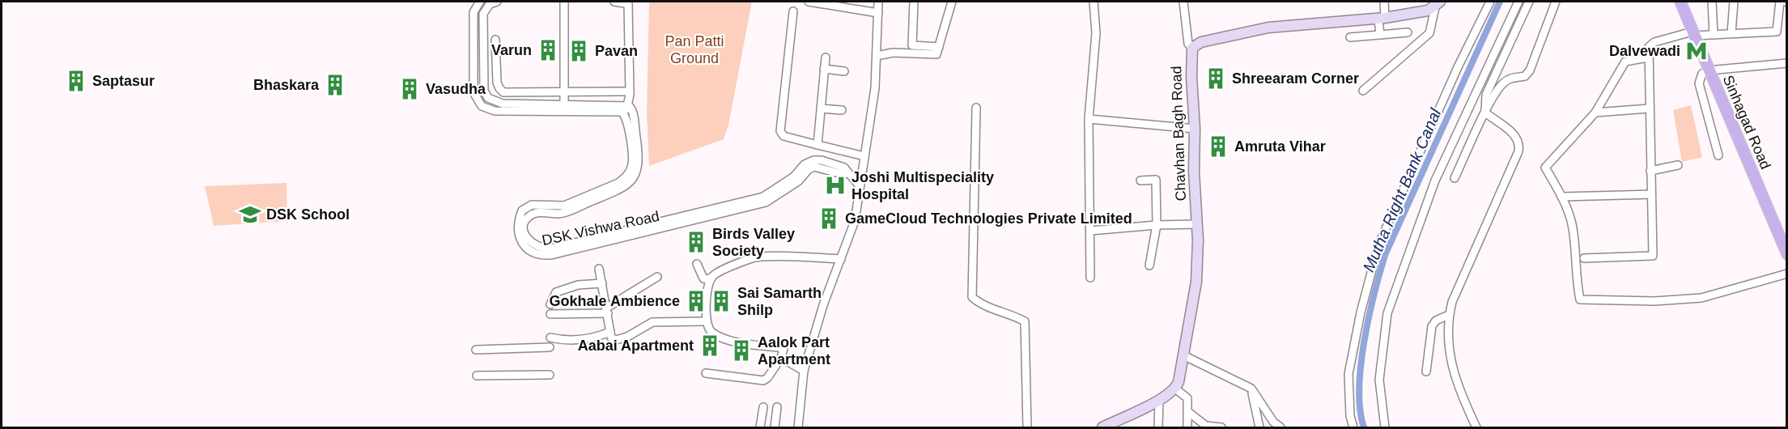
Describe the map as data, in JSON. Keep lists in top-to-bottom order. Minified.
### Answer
{"streets":{"main road":["Sinhagad Road"],"street":["Chavhan Bagh Road","DSK Vishwa Road"]},"water":["Mutha Right Bank Canal"],"parks":["Pan Patti Ground"],"places":{"building":["Varun","Pavan","Shreearam Corner","Saptasur","Bhaskara","Vasudha","Amruta Vihar","GameCloud Technologies Private Limited","Birds Valley Society","Gokhale Ambience","Sai Samarth Shilp","Aabai Apartment","Aalok Part Apartment"],"metro station":["Dalvewadi"],"hospital":["Joshi Multispeciality Hospital"],"school or university":["DSK School"]}}
